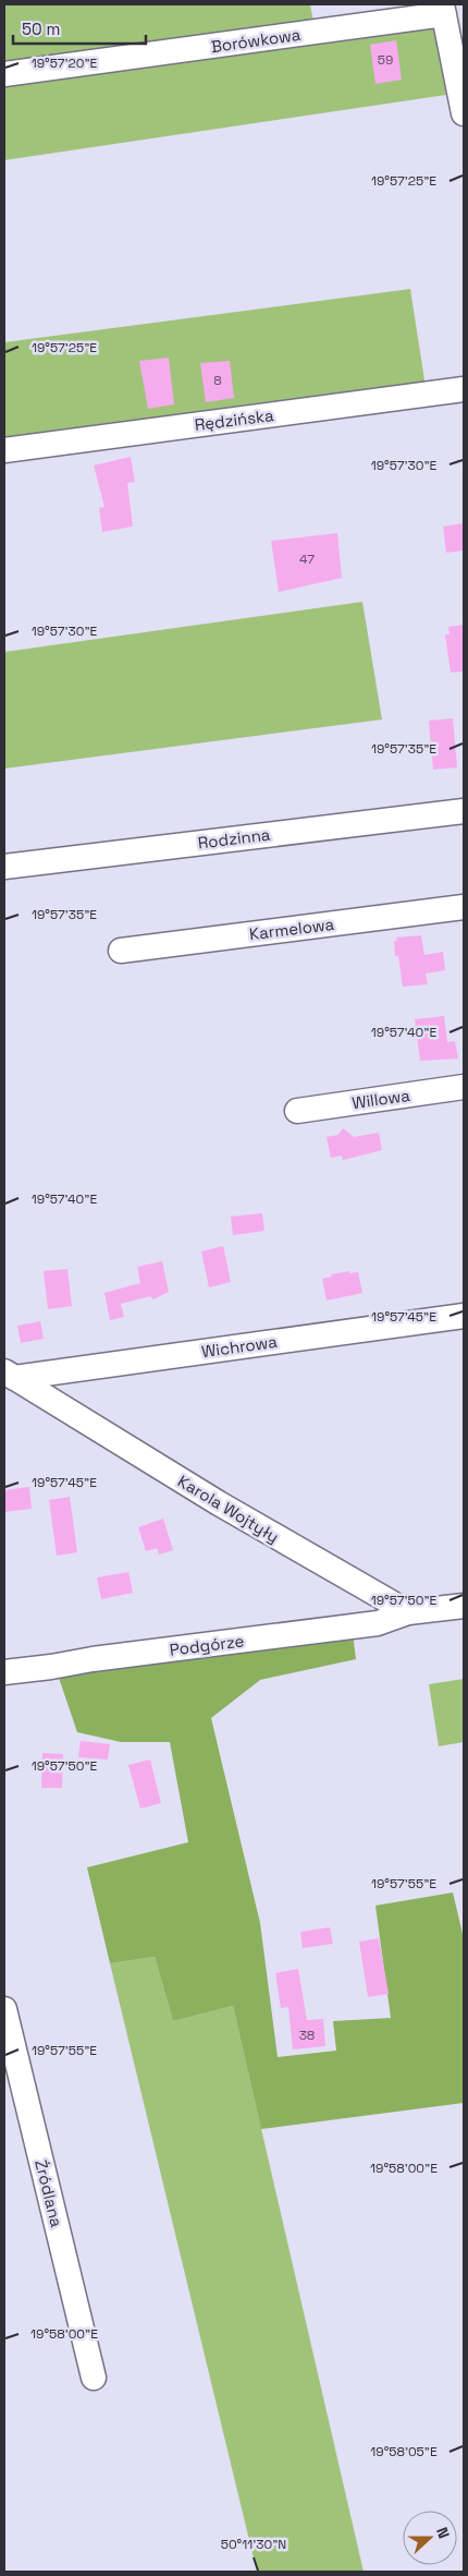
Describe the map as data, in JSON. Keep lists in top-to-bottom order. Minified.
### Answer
{"streets":{"street":["Borówkowa","Rędzińska","Rodzinna","Karmelowa","Willowa","Wichrowa","Karola Wojtyły","Podgórze","Źródlana"]},"crossings":[["Wichrowa","Karola Wojtyły"],["Karola Wojtyły","Podgórze"]],"house_numbers":["59","8","47","38"],"scale_bar":"50 m","north":"right","coordinates":["19°57'20\"E","19°57'25\"E","19°57'30\"E","19°57'35\"E","19°57'40\"E","19°57'45\"E","19°57'50\"E","19°57'55\"E","19°58'00\"E","19°58'05\"E","50°11'30\"N"]}
